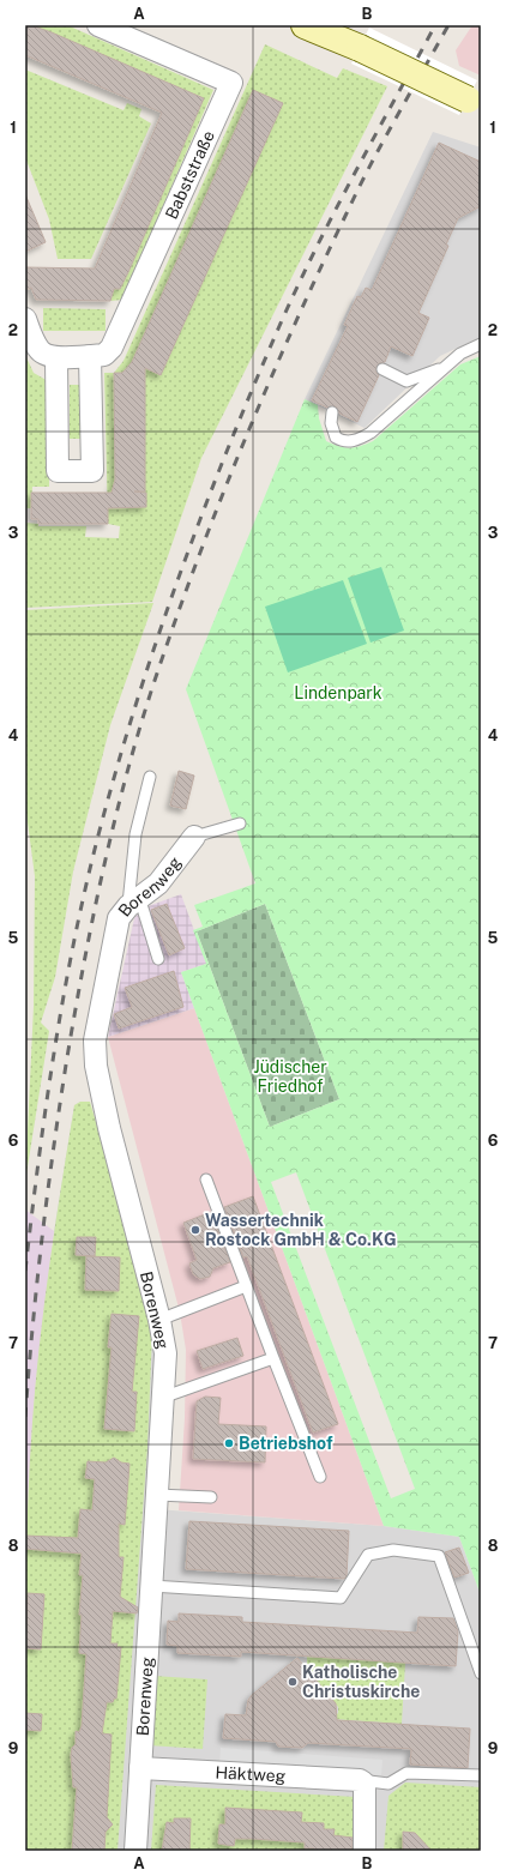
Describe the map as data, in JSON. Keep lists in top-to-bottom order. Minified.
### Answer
{"streets":{"street":["Babststraße","Borenweg","Häktweg"]},"crossings":[["Borenweg","Häktweg"]],"parks":["Lindenpark","Jüdischer Friedhof"],"places":["Wassertechnik Rostock GmbH & Co.KG","Betriebshof","Katholische Christuskirche"],"grid":{"columns":["A","B"],"rows":["1","2","3","4","5","6","7","8","9"]}}
